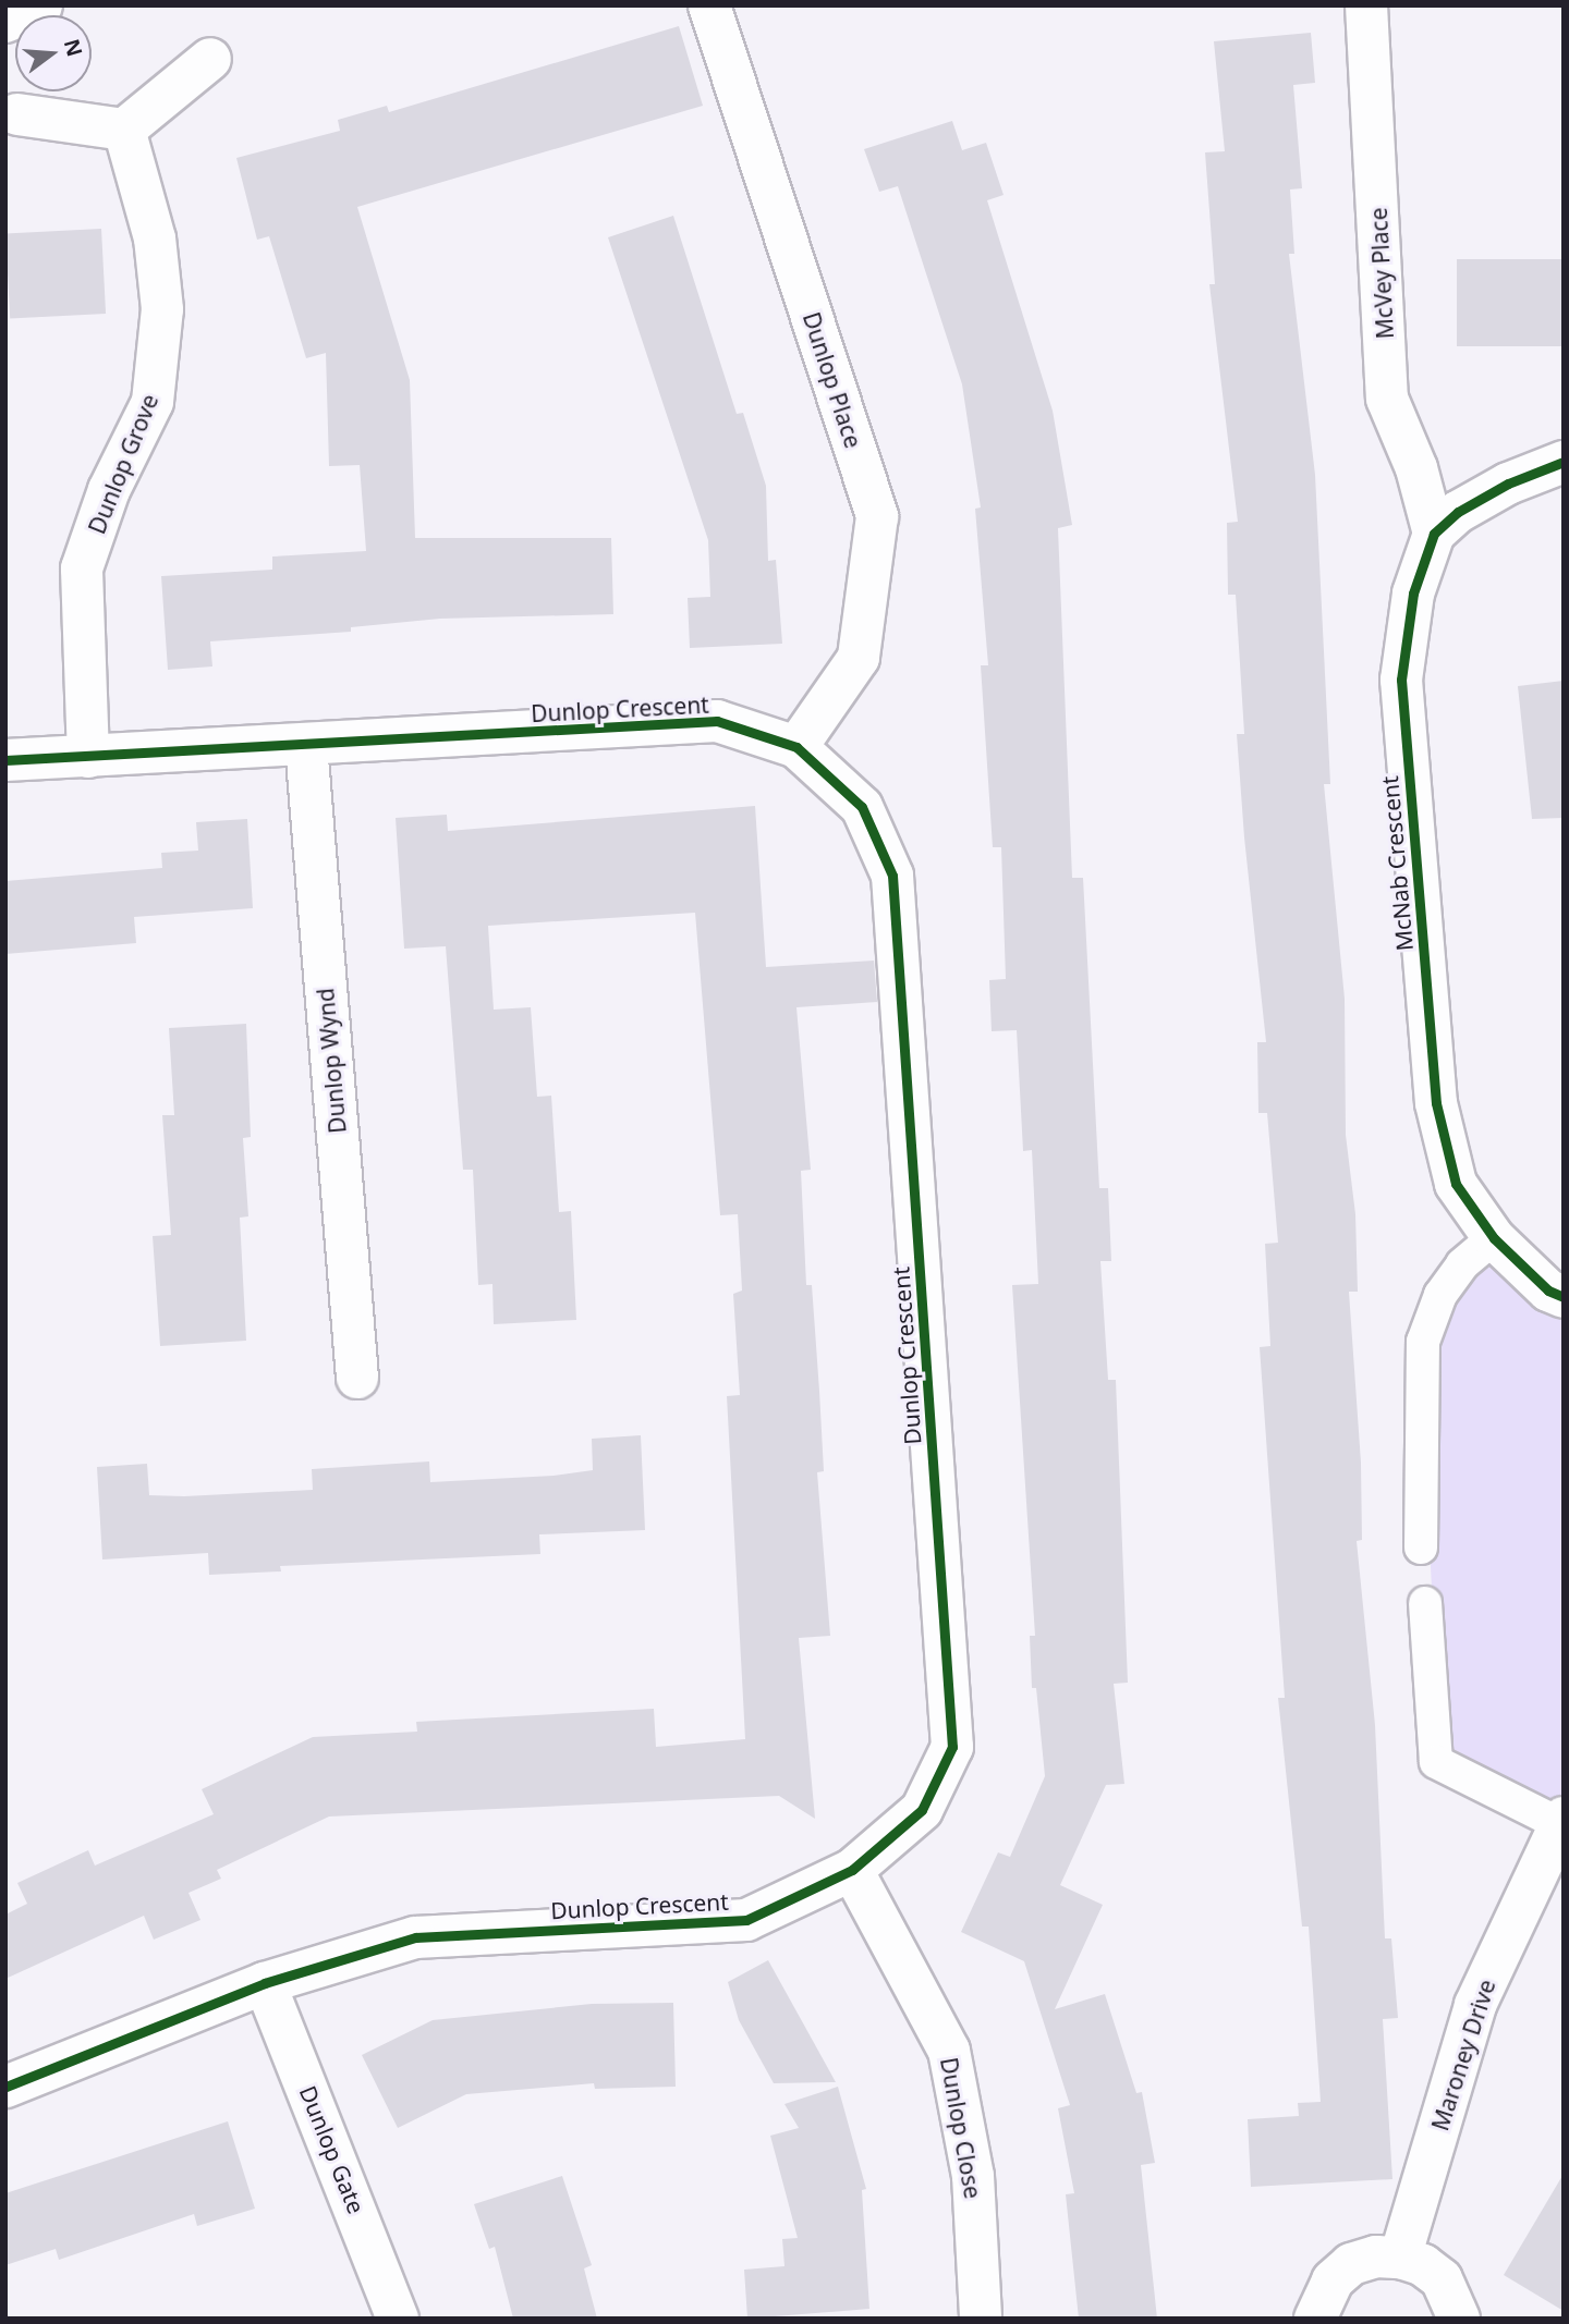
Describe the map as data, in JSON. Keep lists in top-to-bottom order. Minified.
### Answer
{"streets":{"street":["McVey Place","Dunlop Place","Dunlop Grove","Dunlop Crescent","McNab Crescent","Dunlop Wynd","Maroney Drive","Dunlop Close","Dunlop Gate"]},"crossings":[["McVey Place","McNab Crescent"],["Dunlop Place","Dunlop Crescent"],["Dunlop Grove","Dunlop Crescent"],["Dunlop Crescent","Dunlop Wynd"],["Dunlop Crescent","Dunlop Close"],["Dunlop Crescent","Dunlop Gate"]],"north":"right"}
